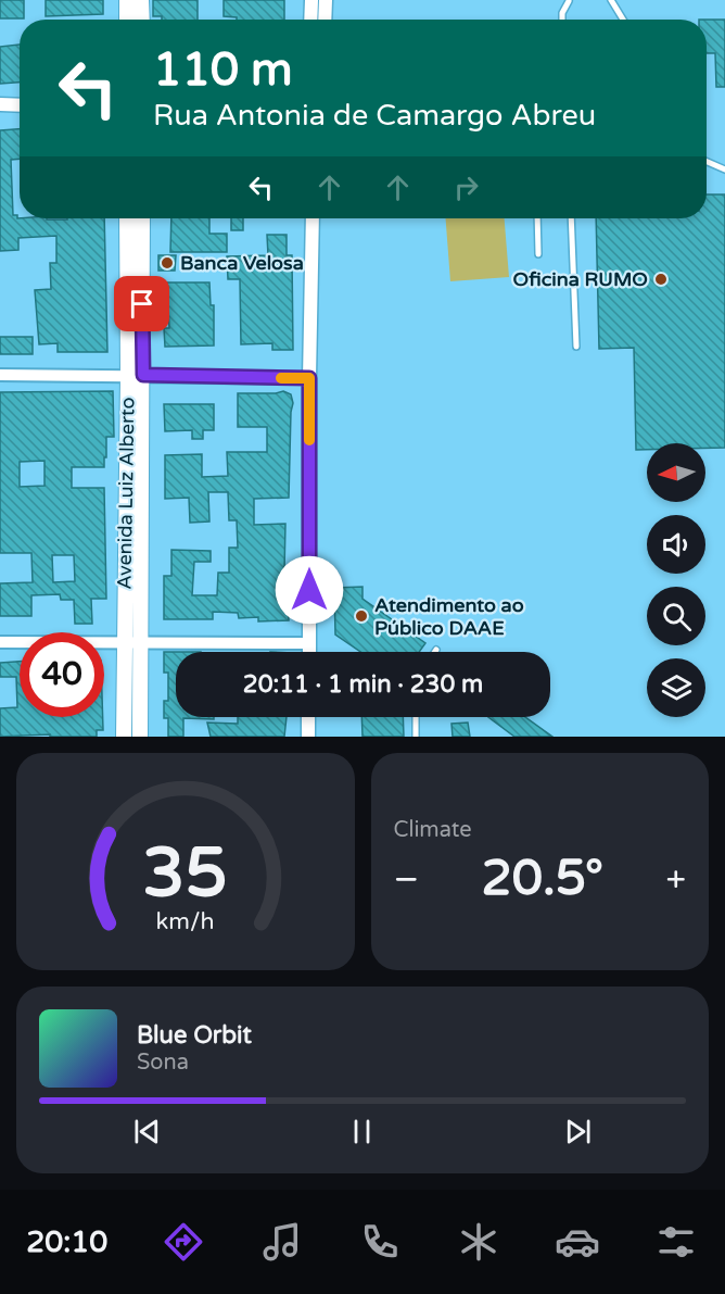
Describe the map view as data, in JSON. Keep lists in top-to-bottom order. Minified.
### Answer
{"streets":{"main road":["Avenida Luiz Alberto"]},"places":["Banca Velosa","Oficina RUMO","Atendimento ao Público DAAE"],"north":"left","page":{"turn":["110 m","Rua Antonia de Camargo Abreu"],"limit":"40","trip":"20:11 · 1 min · 230 m","tile":"Climate","heat":["−","20.5°","+"],"song":["Blue Orbit","Sona"],"tabs":"20:10","gauge":["35","km/h"]}}
